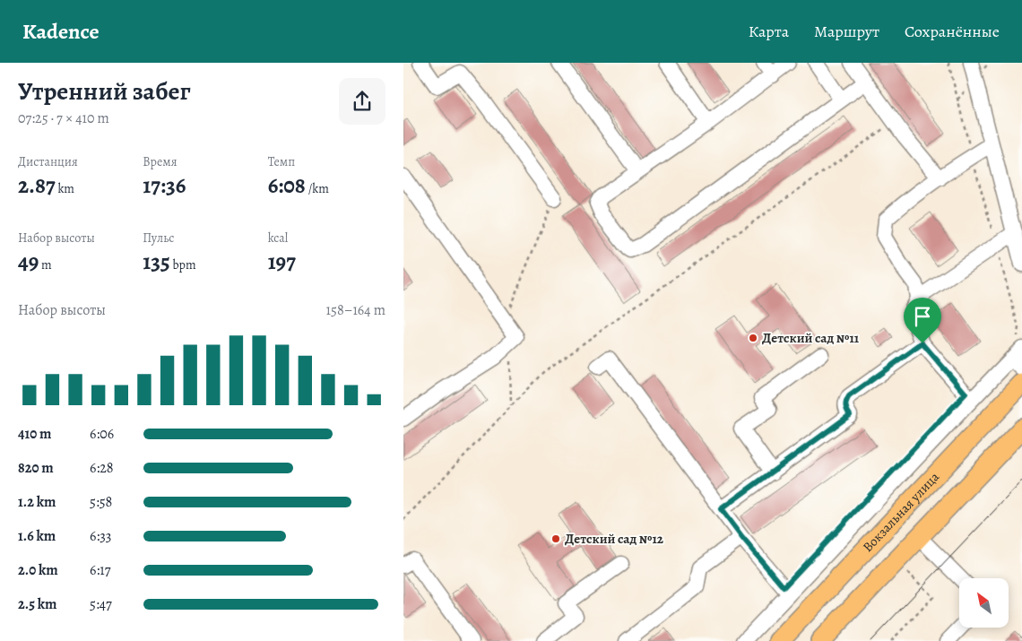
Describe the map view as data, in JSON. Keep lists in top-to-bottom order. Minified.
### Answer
{"streets":{"main road":["Вокзальная улица"]},"places":["Детский сад №11","Детский сад №12"],"north":"top left","page":{"header":"Kadence","nav":["Карта","Маршрут","Сохранённые"],"heading":["Утренний забег","07:25 · 7 × 410 m"],"stats":[["Дистанция","2.87 km"],["Время","17:36"],["Темп","6:08 /km"],["Набор высоты","49 m"],["Пульс","135 bpm"],["kcal","197"]],"chart":["Набор высоты","158–164 m"],"list":[{"name":"410 m","note":"6:06"},{"name":"820 m","note":"6:28"},{"name":"1.2 km","note":"5:58"},{"name":"1.6 km","note":"6:33"},{"name":"2.0 km","note":"6:17"},{"name":"2.5 km","note":"5:47"}]}}
